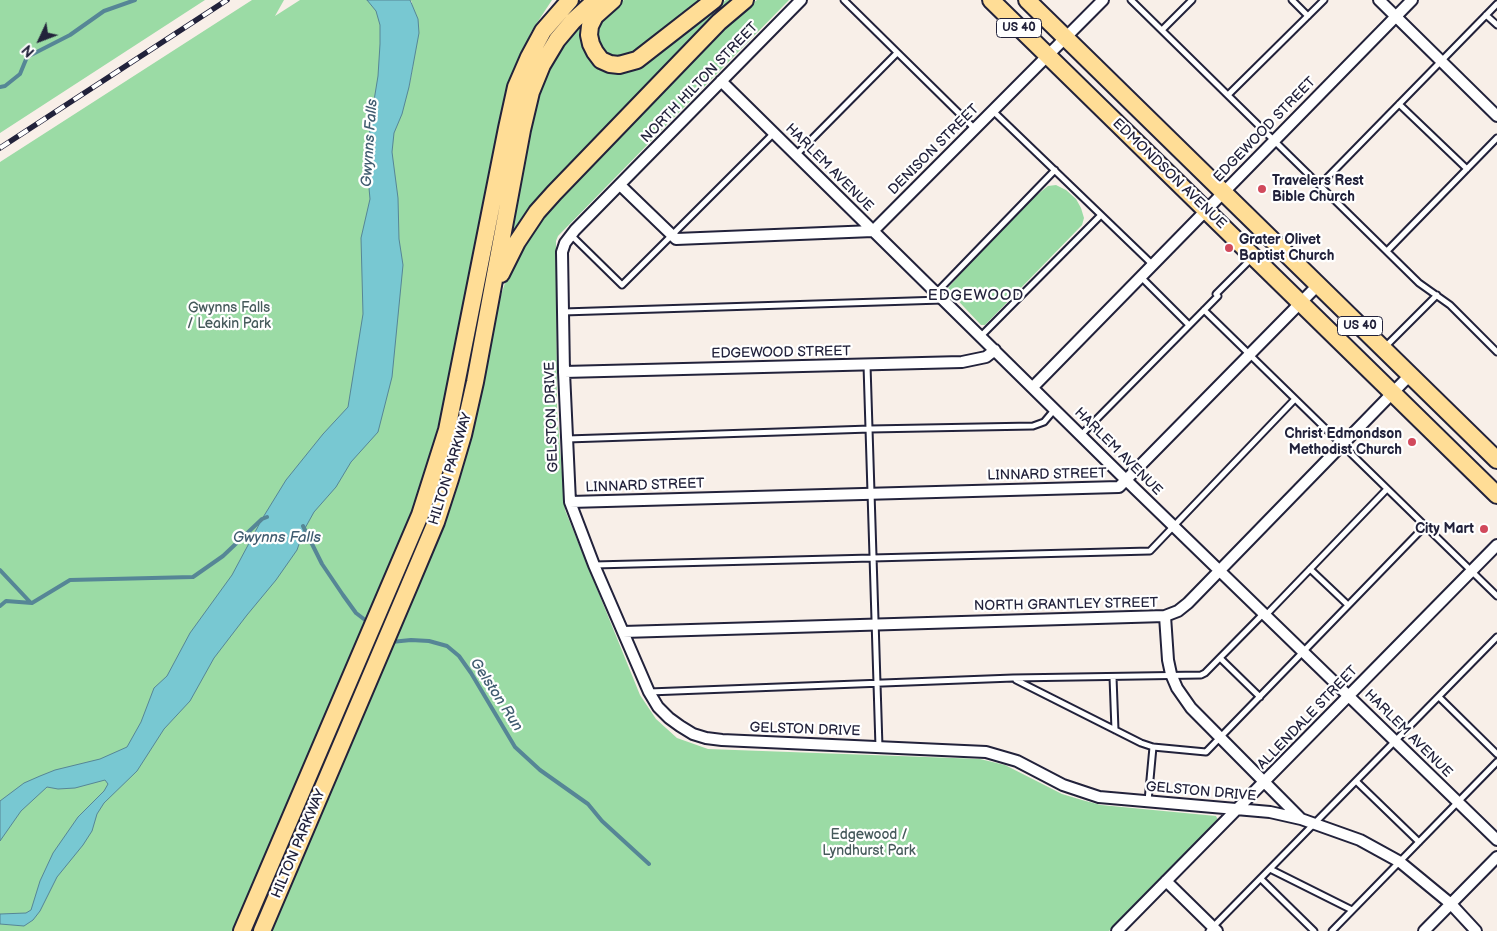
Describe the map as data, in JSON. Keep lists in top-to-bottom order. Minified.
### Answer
{"streets":{"main road":["US 40","EDMONDSON AVENUE","HILTON PARKWAY"],"street":["NORTH HILTON STREET","EDGEWOOD STREET","DENISON STREET","HARLEM AVENUE","GELSTON DRIVE","LINNARD STREET","NORTH GRANTLEY STREET","ALLENDALE STREET"]},"crossings":[["NORTH HILTON STREET","HARLEM AVENUE"],["NORTH HILTON STREET","GELSTON DRIVE"],["EDGEWOOD STREET","HARLEM AVENUE"],["EDGEWOOD STREET","EDMONDSON AVENUE"],["EDGEWOOD STREET","GELSTON DRIVE"],["DENISON STREET","HARLEM AVENUE"],["DENISON STREET","EDMONDSON AVENUE"],["HARLEM AVENUE","LINNARD STREET"],["HARLEM AVENUE","NORTH GRANTLEY STREET"],["HARLEM AVENUE","ALLENDALE STREET"],["EDMONDSON AVENUE","LINNARD STREET"],["EDMONDSON AVENUE","NORTH GRANTLEY STREET"],["GELSTON DRIVE","LINNARD STREET"],["GELSTON DRIVE","NORTH GRANTLEY STREET"],["GELSTON DRIVE","ALLENDALE STREET"]],"districts":["EDGEWOOD"],"water":["Gwynns Falls","Gelston Run"],"parks":["Gwynns Falls / Leakin Park","Edgewood / Lyndhurst Park"],"places":["Travelers Rest Bible Church","Grater Olivet Baptist Church","Christ Edmondson Methodist Church","City Mart"],"north":"bottom left"}
